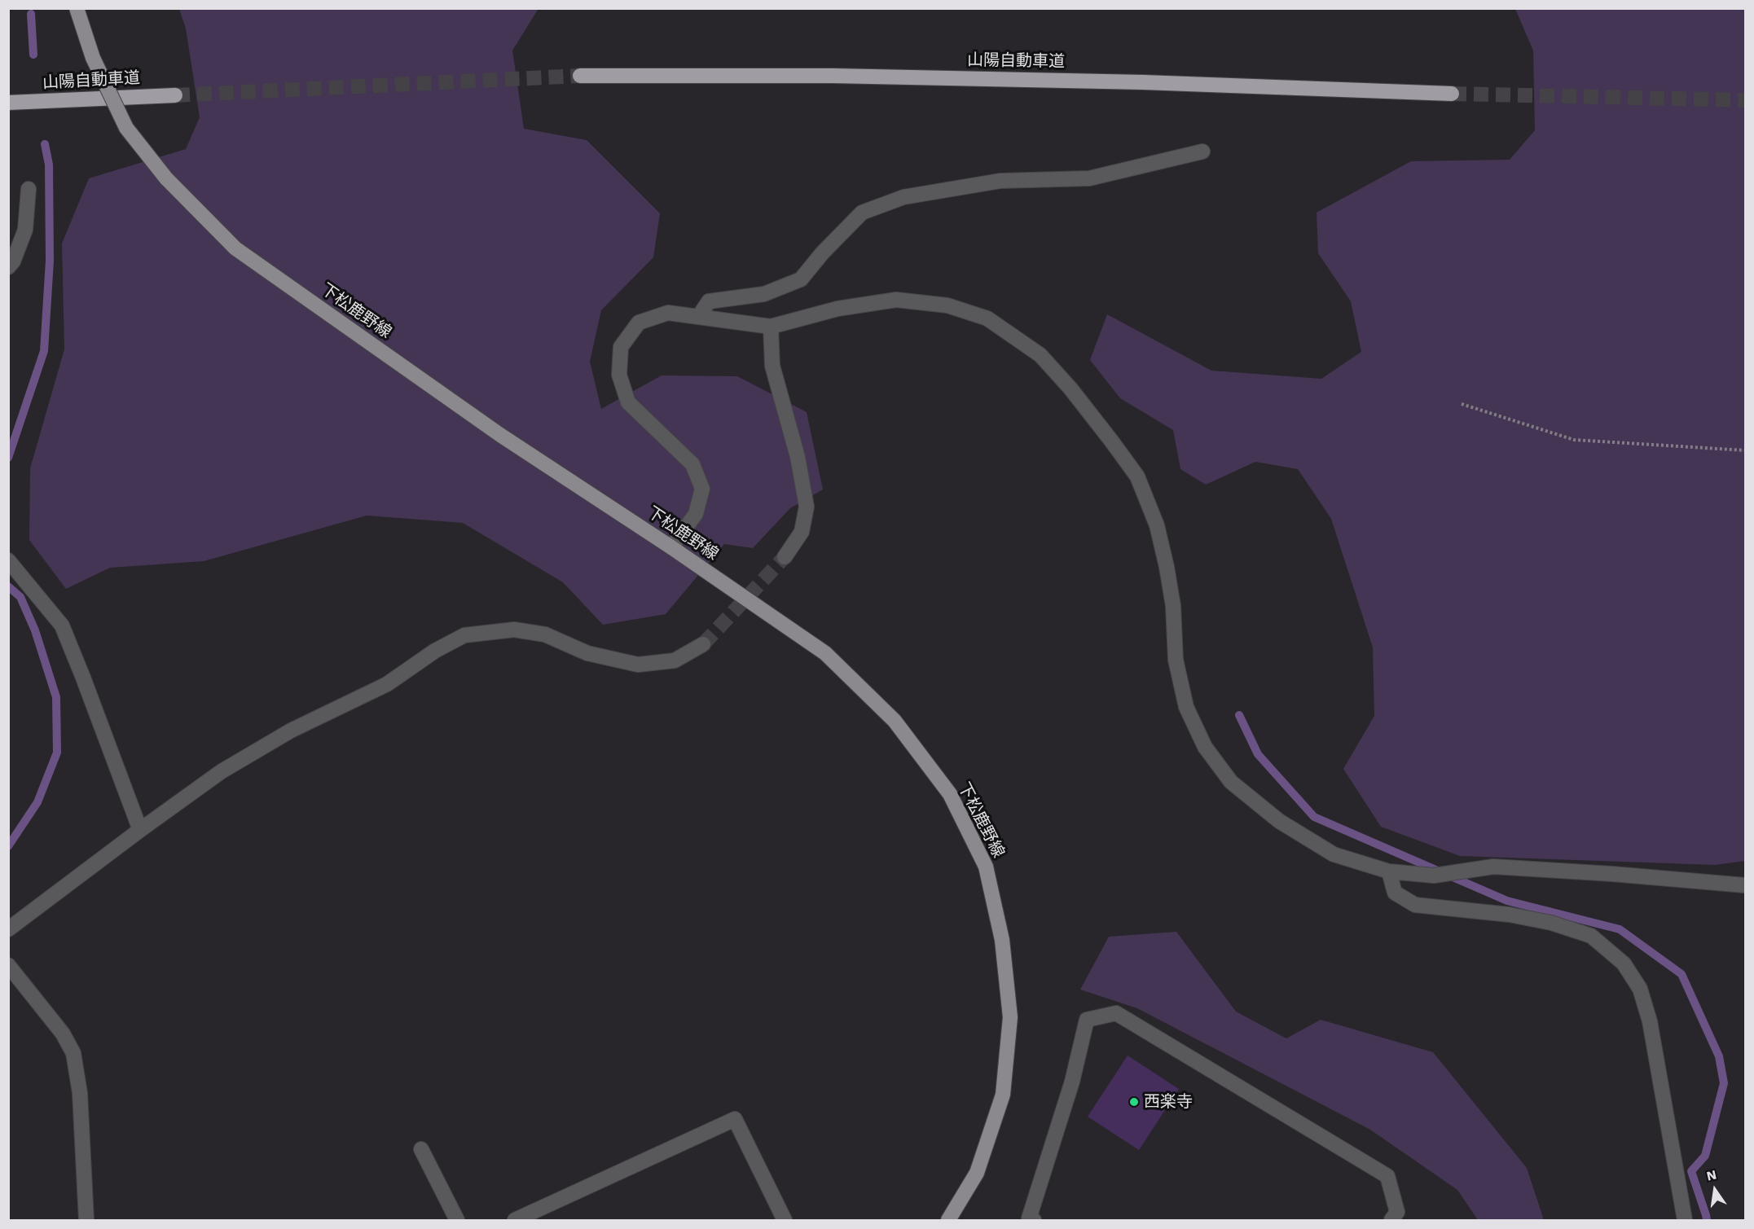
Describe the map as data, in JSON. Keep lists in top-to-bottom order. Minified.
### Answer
{"streets":{"highway":["山陽自動車道"],"main road":["下松鹿野線"]},"places":["西楽寺"],"north":"top"}
